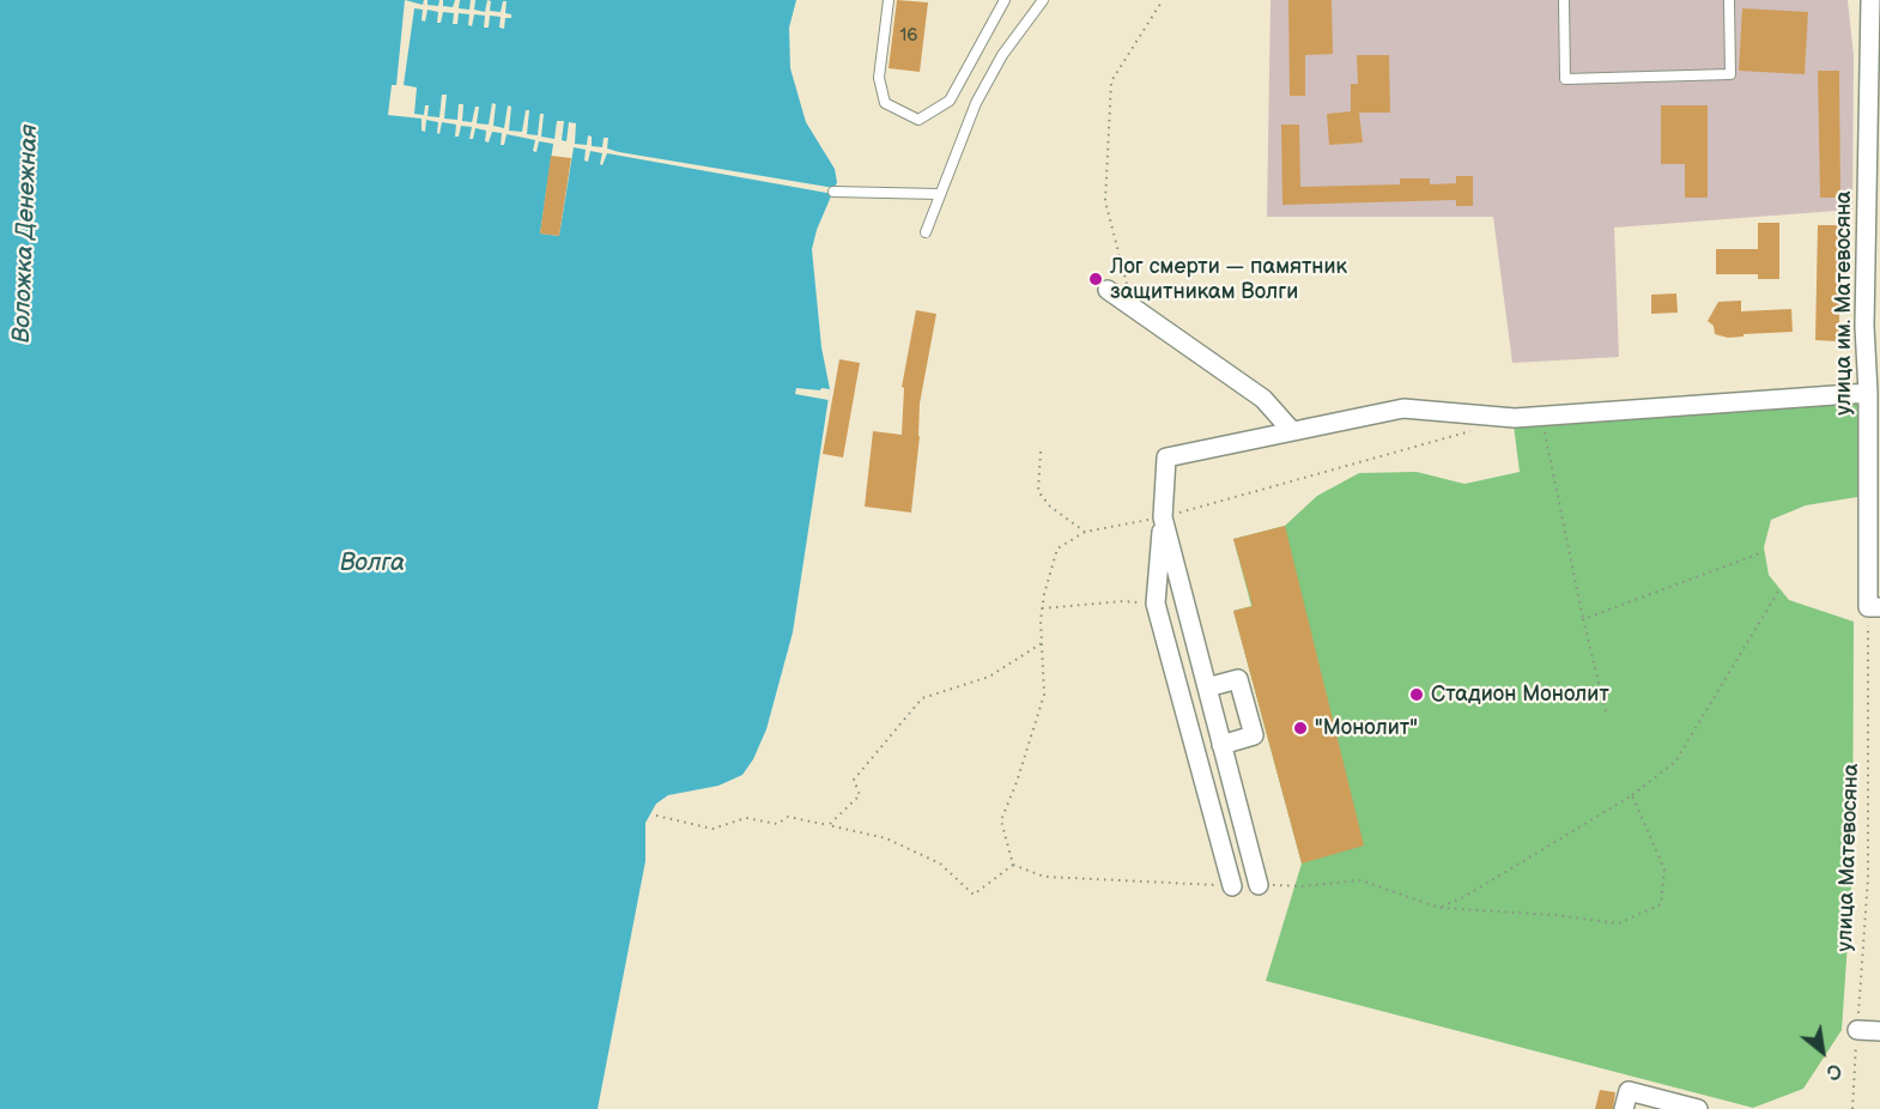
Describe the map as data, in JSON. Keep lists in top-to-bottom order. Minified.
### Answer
{"streets":{"street":["улица им. Матевосяна"],"path":["улица Матевосяна"]},"crossings":[["улица им. Матевосяна","улица Матевосяна"]],"water":["Воложка Денежная","Волга"],"places":["Лог смерти — памятник защитникам Волги","Стадион Монолит","\"Монолит\""],"house_numbers":["16"],"north":"bottom right"}
